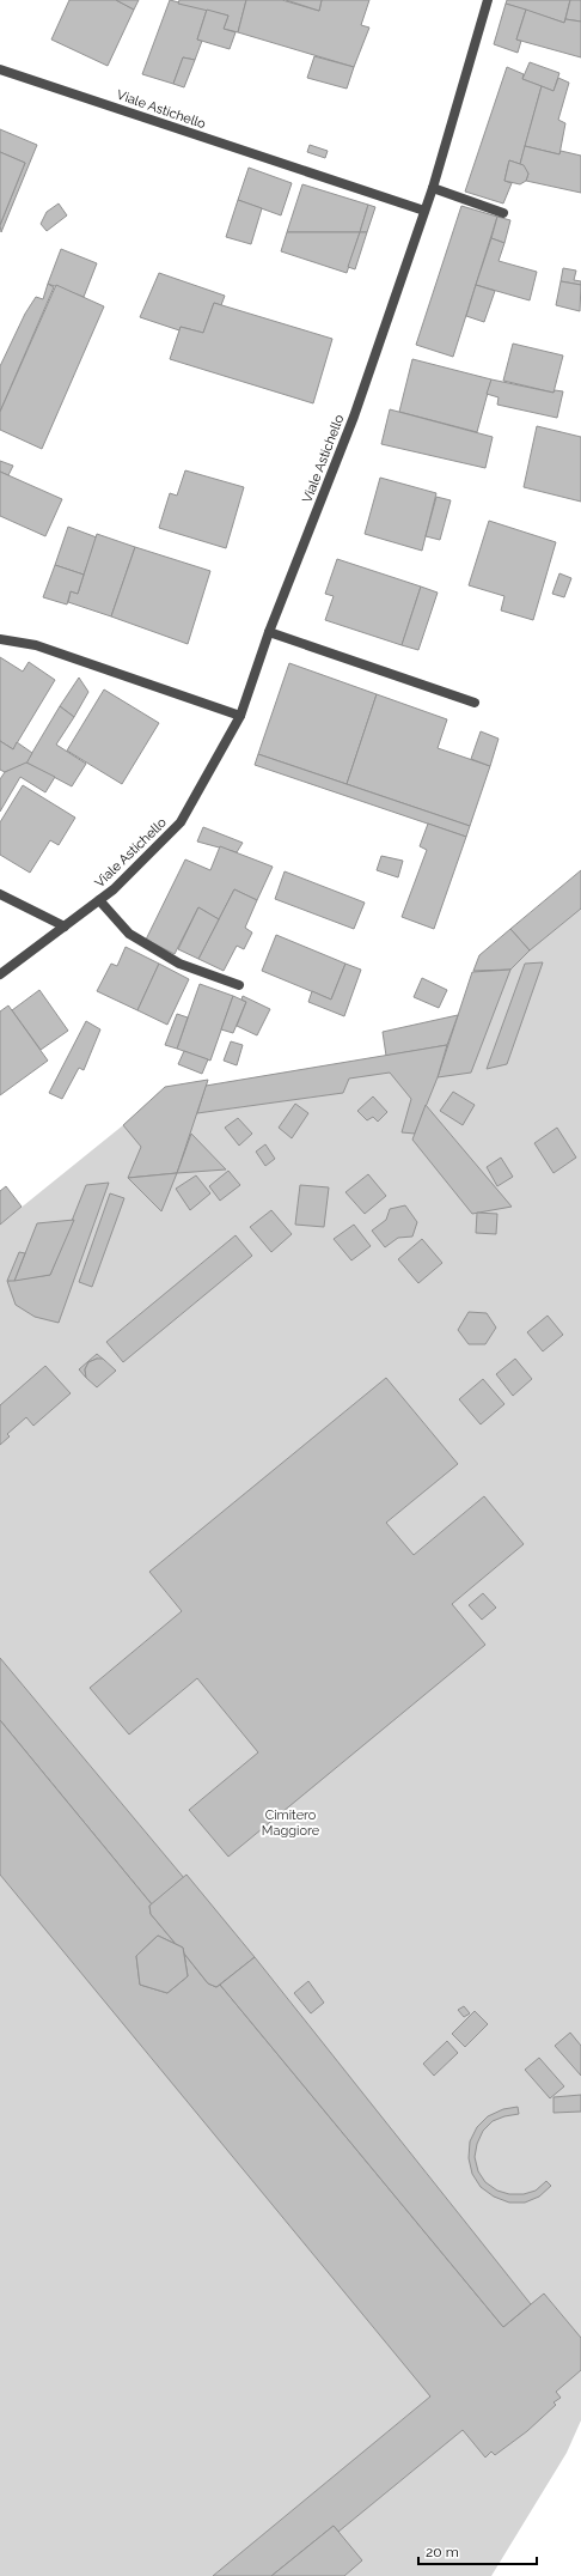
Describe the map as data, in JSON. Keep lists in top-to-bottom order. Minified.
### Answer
{"streets":{"street":["Viale Astichello"]},"parks":["Cimitero Maggiore"],"scale_bar":"20 m"}
